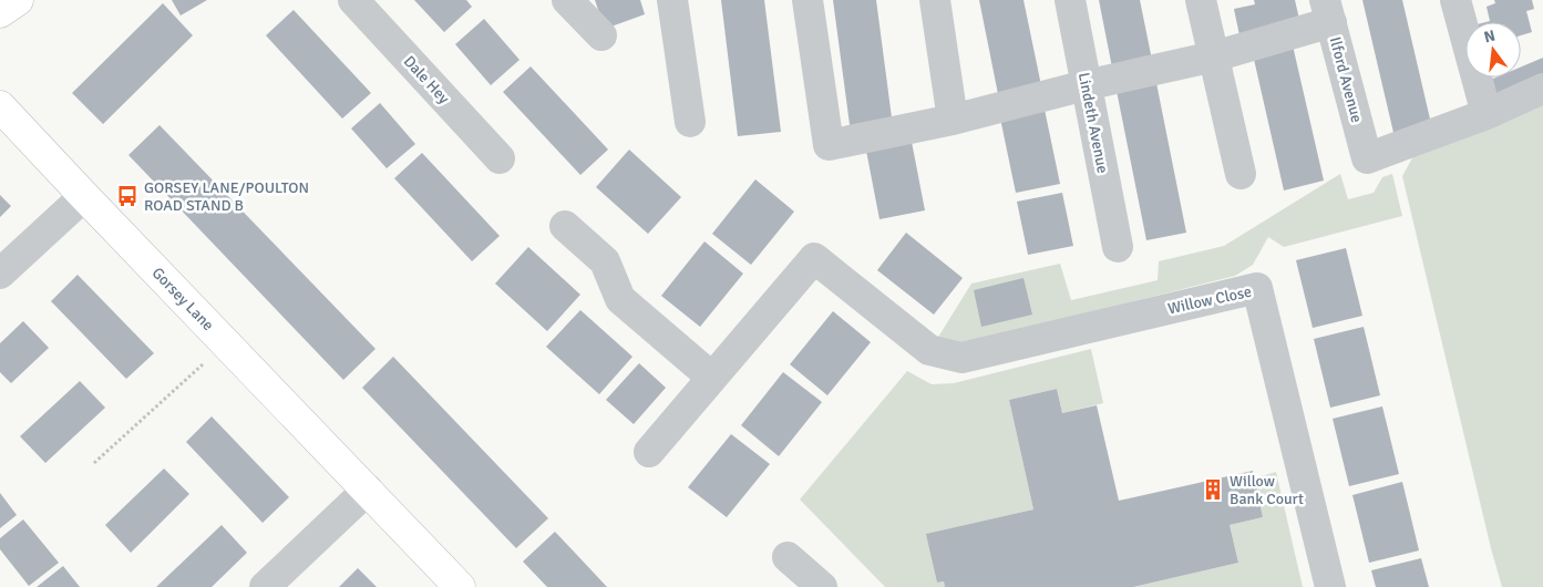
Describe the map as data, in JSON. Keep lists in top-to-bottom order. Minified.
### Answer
{"streets":{"main road":["Gorsey Lane"],"street":["Dale Hey","Ilford Avenue","Lindeth Avenue","Willow Close"]},"places":{"bus stop":["GORSEY LANE/POULTON ROAD STAND B"],"building":["Willow Bank Court"]},"north":"top"}
